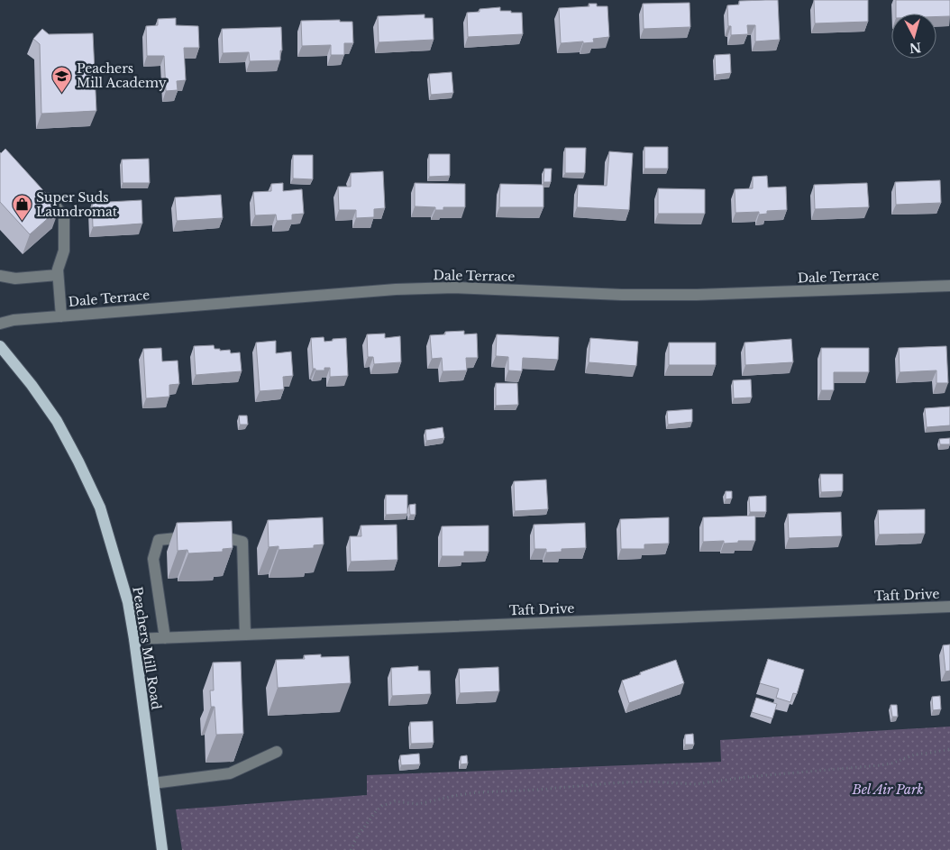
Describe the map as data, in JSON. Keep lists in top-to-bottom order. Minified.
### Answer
{"streets":{"main road":["Peachers Mill Road"],"street":["Dale Terrace","Taft Drive"]},"crossings":[["Taft Drive","Peachers Mill Road"]],"parks":["Bel Air Park"],"places":{"school or university":["Peachers Mill Academy"],"shop":["Super Suds Laundromat"]},"north":"bottom"}
